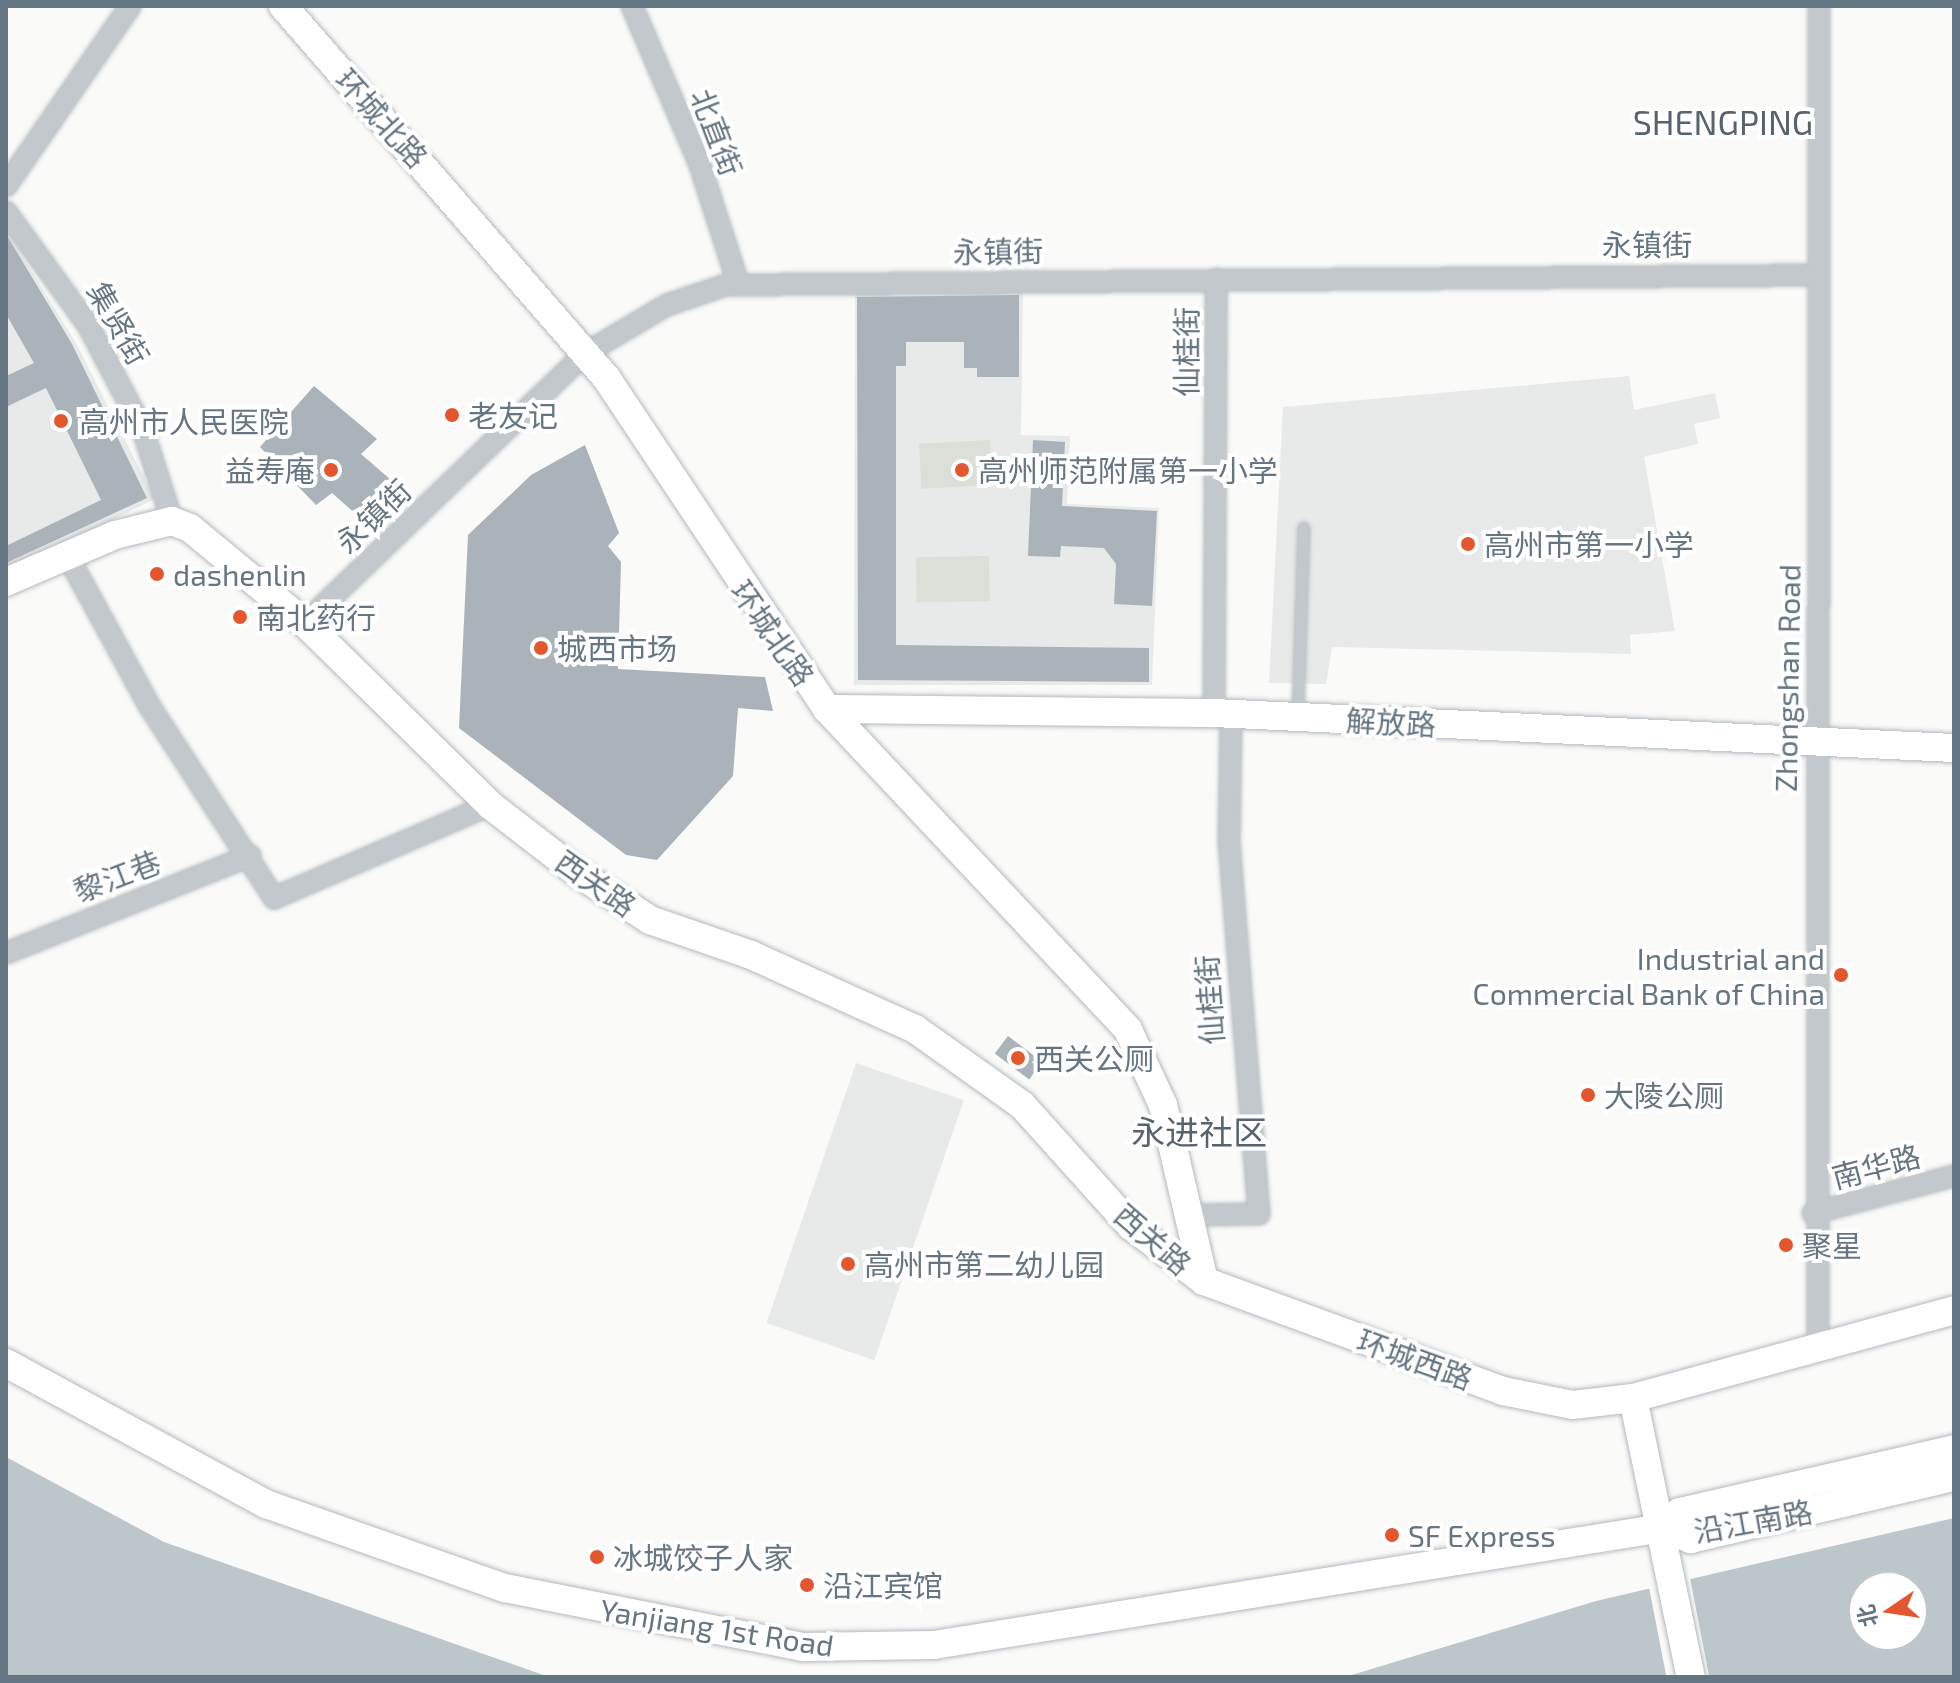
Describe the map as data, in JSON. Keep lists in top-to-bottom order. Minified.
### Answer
{"streets":{"street":["环城北路","北直街","永镇街","集贤街","仙桂街","Zhongshan Road","解放路","黎江巷","西关路","南华路","环城西路","沿江南路","Yanjiang 1st Road"]},"crossings":[["环城北路","永镇街"],["环城北路","仙桂街"],["环城北路","解放路"],["环城北路","西关路"],["环城北路","环城西路"],["北直街","永镇街"],["永镇街","仙桂街"],["永镇街","Zhongshan Road"],["永镇街","西关路"],["集贤街","西关路"],["仙桂街","解放路"],["Zhongshan Road","解放路"],["Zhongshan Road","南华路"],["Zhongshan Road","环城西路"],["西关路","环城西路"],["沿江南路","Yanjiang 1st Road"]],"districts":["SHENGPING","永进社区"],"places":["老友记","高州市人民医院","益寿庵","高州师范附属第一小学","高州市第一小学","dashenlin","南北药行","城西市场","Industrial and Commercial Bank of China","西关公厕","大陵公厕","聚星","高州市第二幼儿园","SF Express","冰城饺子人家","沿江宾馆"],"north":"left"}
